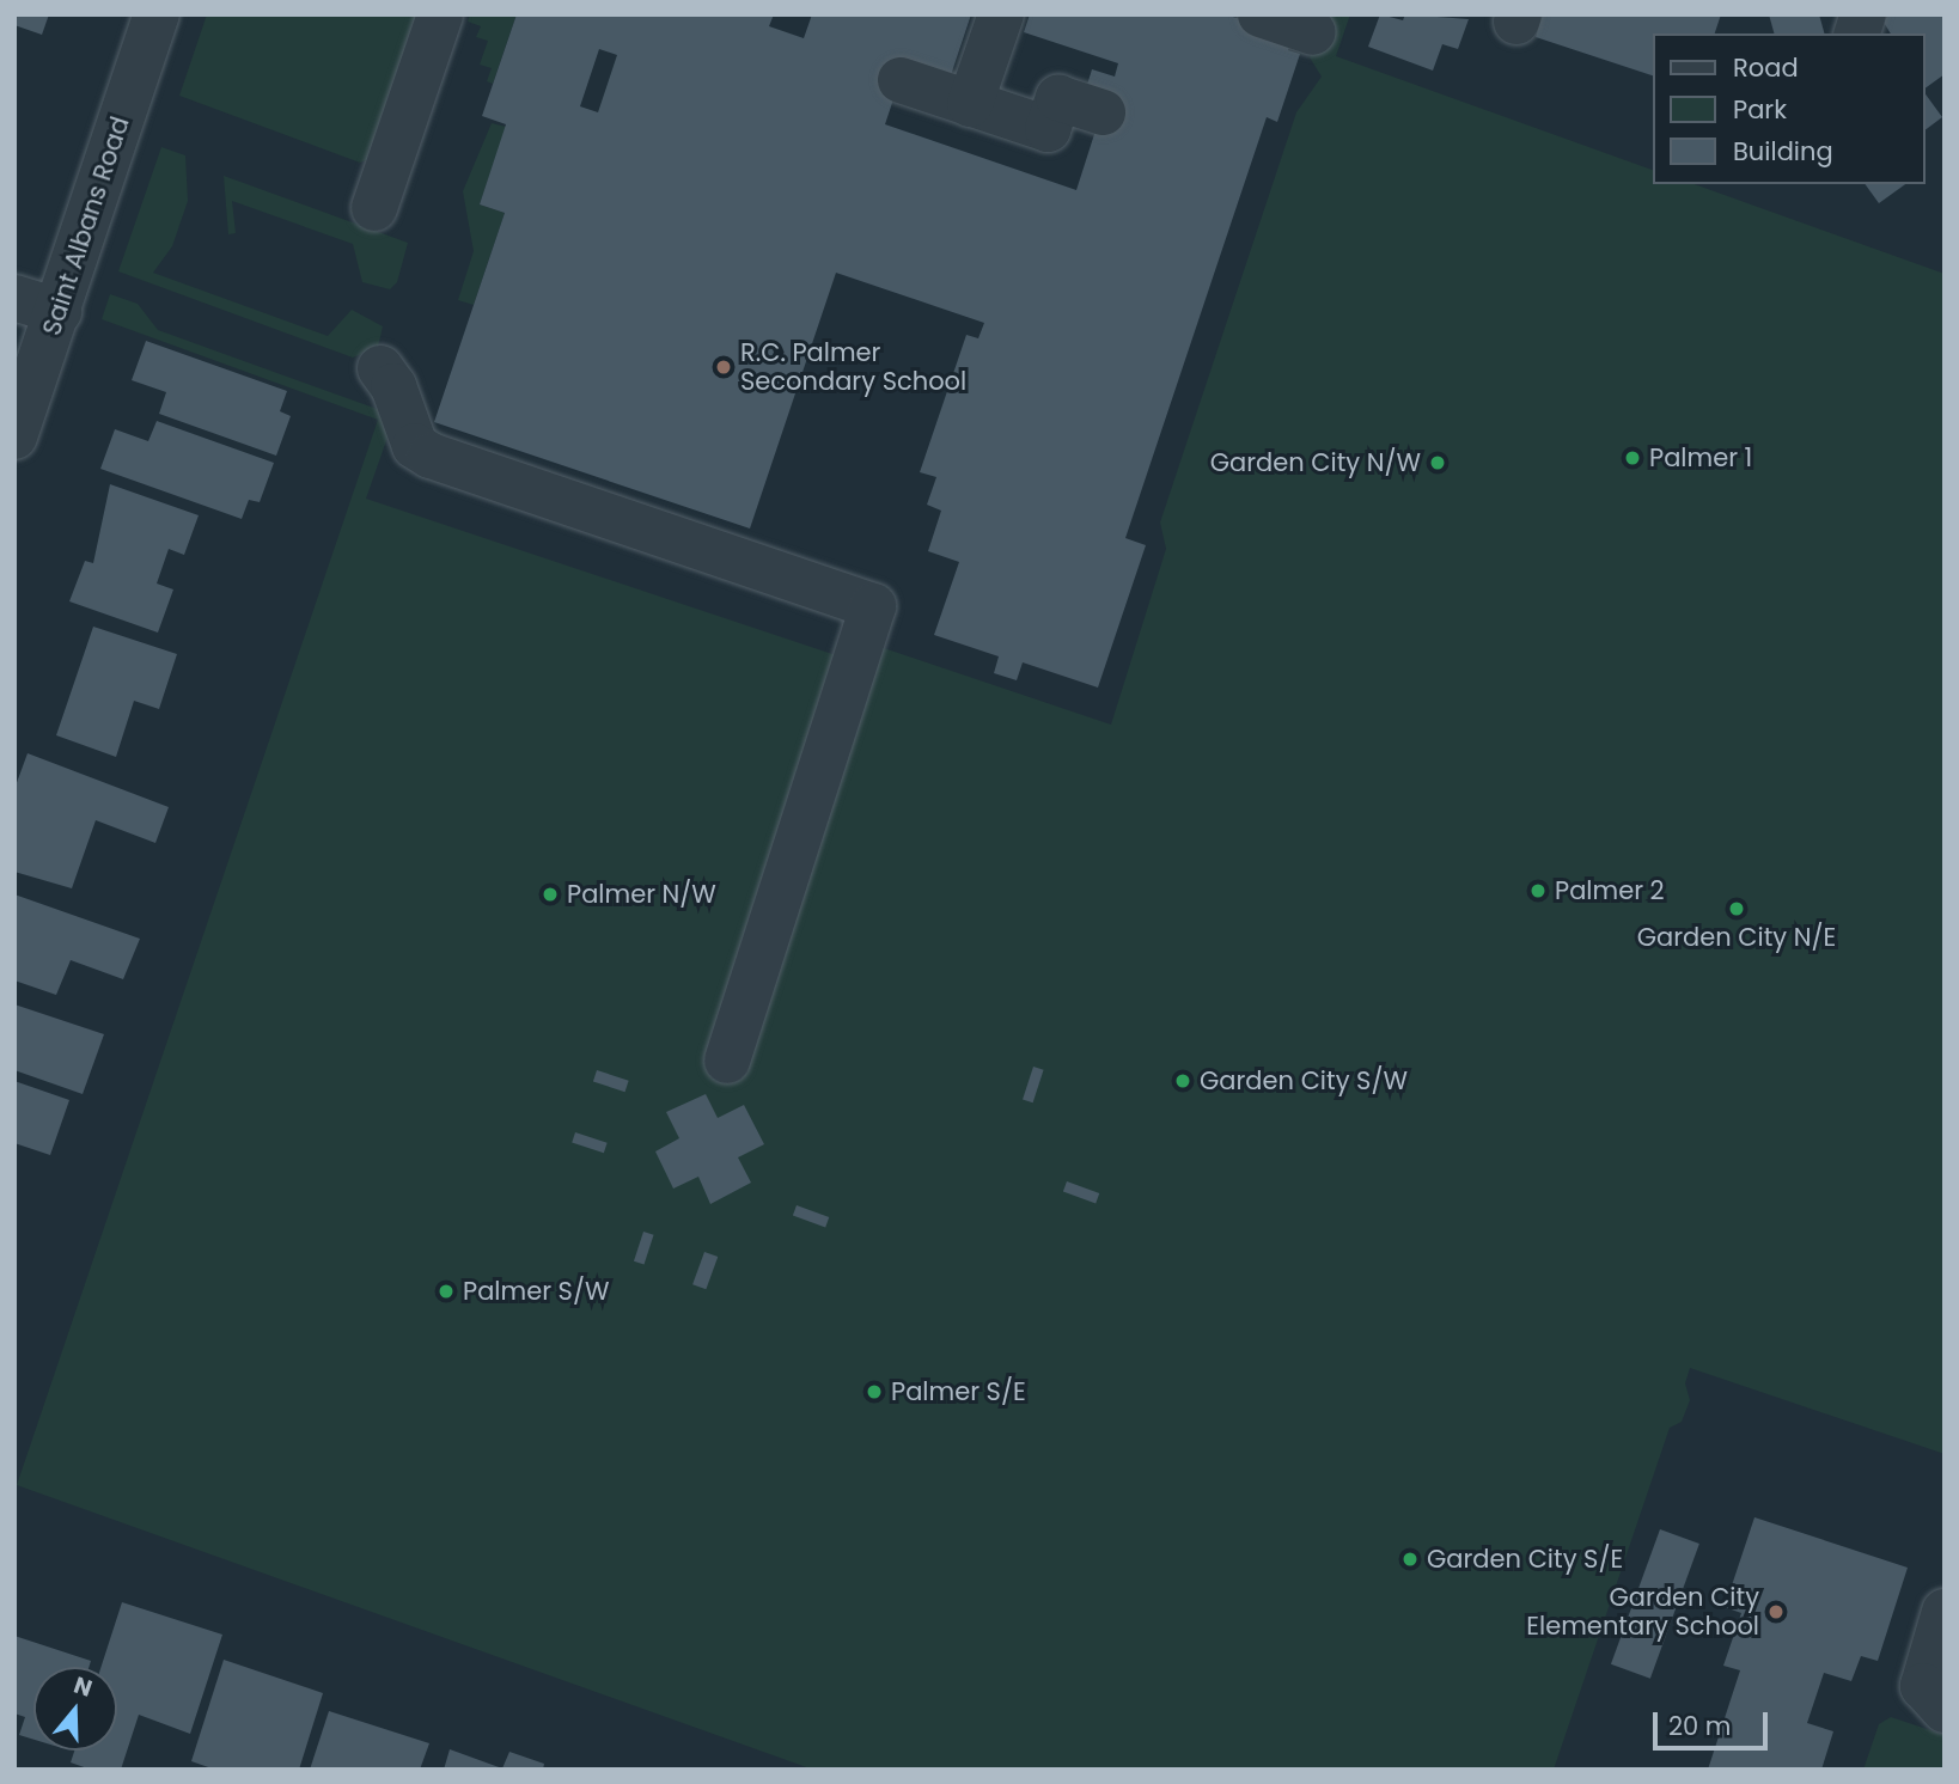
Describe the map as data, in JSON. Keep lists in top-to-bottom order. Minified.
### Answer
{"streets":{"street":["Saint Albans Road"]},"places":["R.C. Palmer Secondary School","Palmer 1","Garden City N/W","Palmer 2","Palmer N/W","Garden City N/E","Garden City S/W","Palmer S/W","Palmer S/E","Garden City S/E","Garden City Elementary School"],"legend":["Road","Park","Building"],"scale_bar":"20 m","north":"top"}
